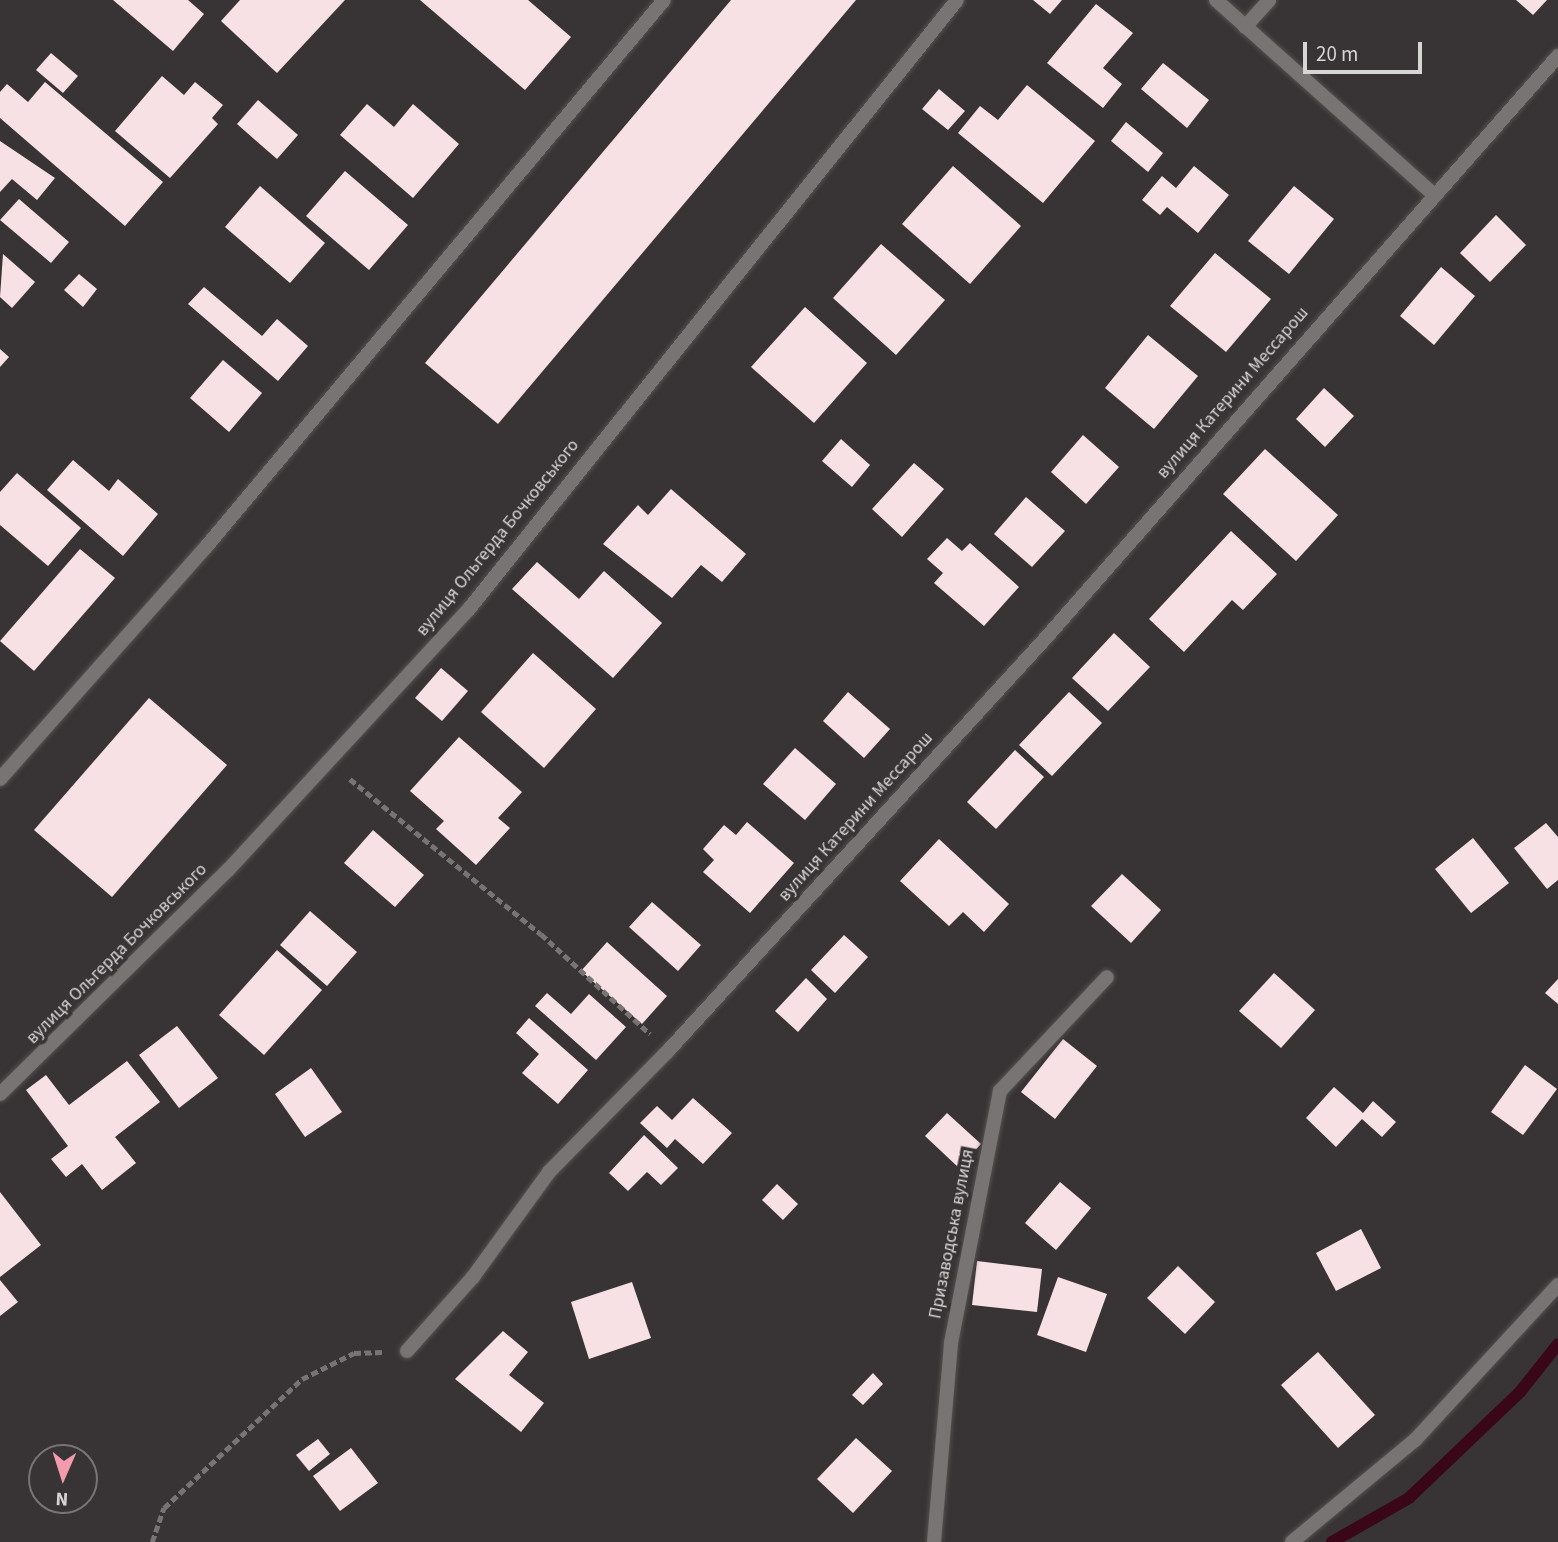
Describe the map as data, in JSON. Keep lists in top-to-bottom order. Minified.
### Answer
{"streets":{"street":["вулиця Катерини Мессарош","вулиця Ольгерда Бочковського","Призаводська вулиця"]},"scale_bar":"20 m","north":"bottom"}
